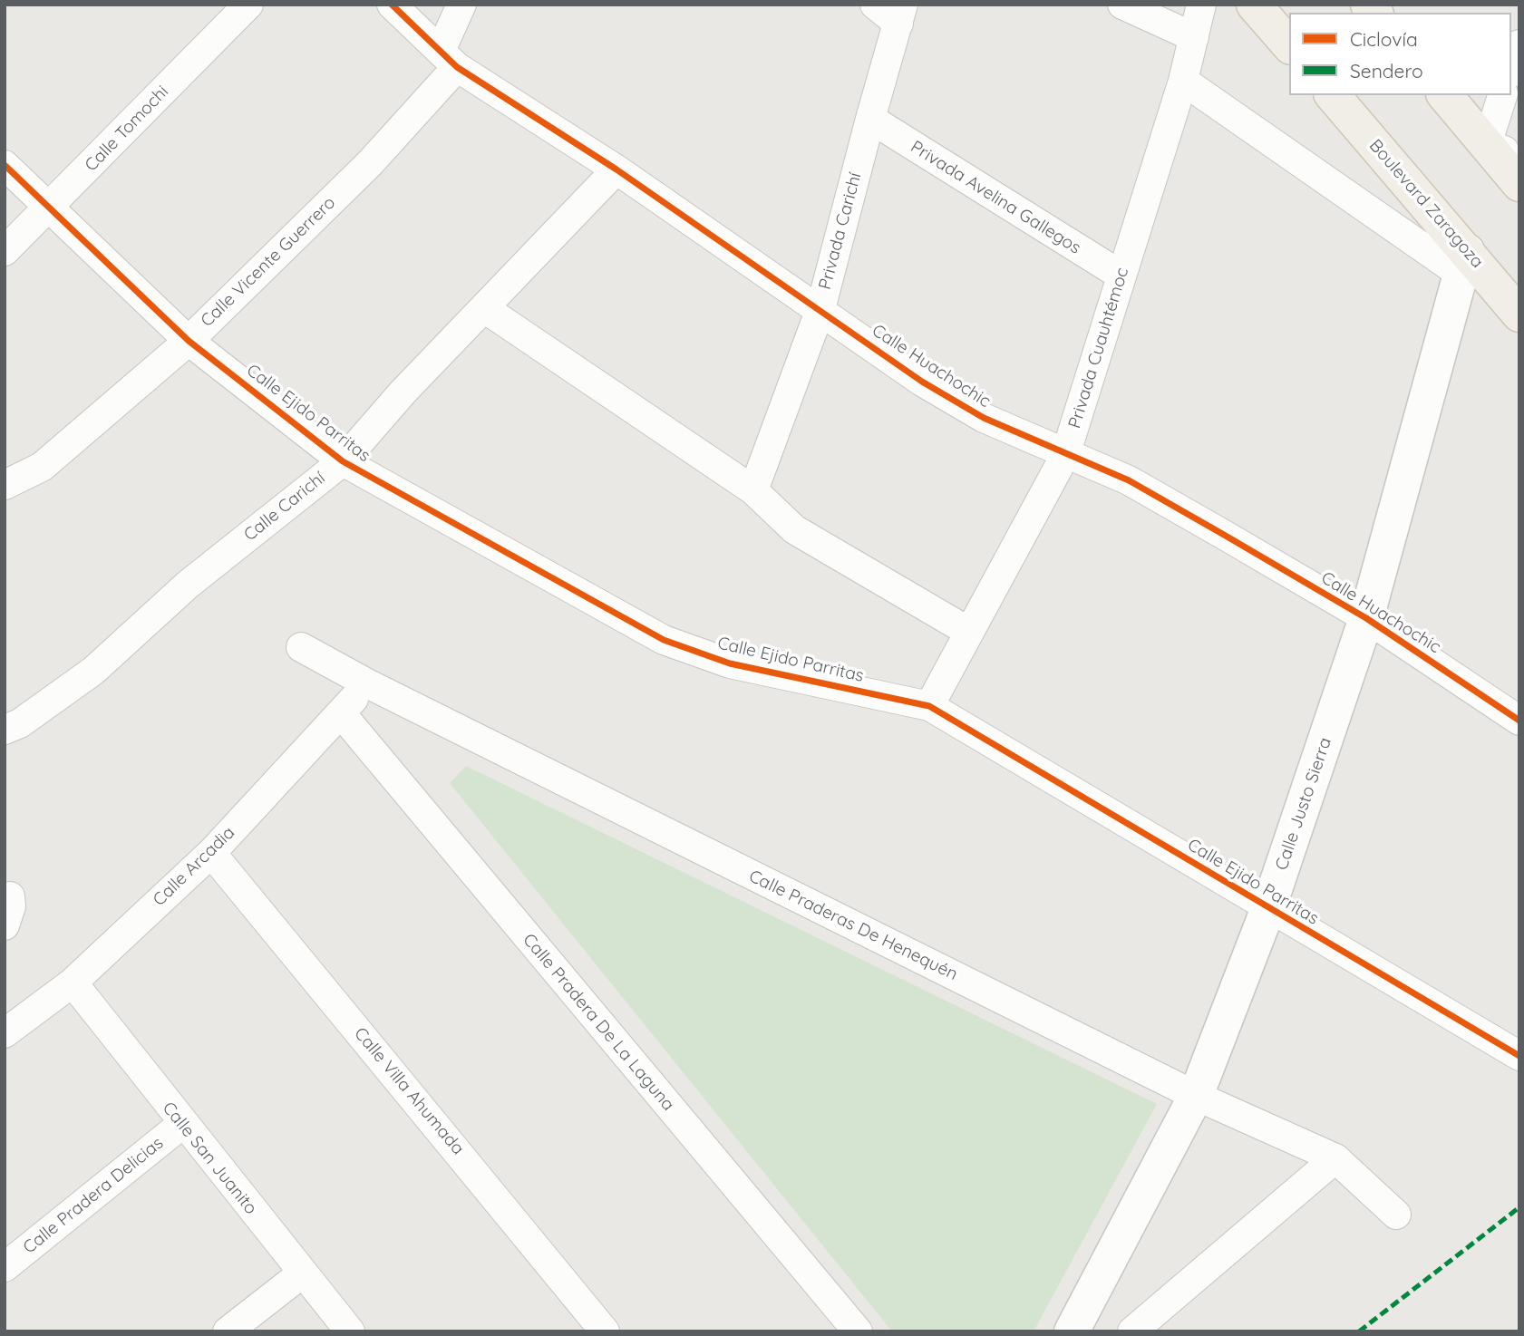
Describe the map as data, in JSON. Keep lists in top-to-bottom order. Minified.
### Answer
{"streets":{"main road":["Boulevard Zaragoza"],"street":["Calle Tomochi","Privada Avelina Gallegos","Privada Carichí","Calle Vicente Guerrero","Privada Cuauhtémoc","Calle Huachochic","Calle Ejido Parritas","Calle Carichí","Calle Justo Sierra","Calle Arcadia","Calle Praderas De Henequén","Calle Pradera De La Laguna","Calle Villa Ahumada","Calle San Juanito","Calle Pradera Delicias"]},"crossings":[["Calle Tomochi","Calle Ejido Parritas"],["Privada Avelina Gallegos","Privada Carichí"],["Privada Avelina Gallegos","Privada Cuauhtémoc"],["Boulevard Zaragoza","Calle Justo Sierra"],["Privada Carichí","Calle Huachochic"],["Calle Vicente Guerrero","Calle Huachochic"],["Calle Vicente Guerrero","Calle Ejido Parritas"],["Privada Cuauhtémoc","Calle Huachochic"],["Privada Cuauhtémoc","Calle Ejido Parritas"],["Calle Huachochic","Calle Carichí"],["Calle Huachochic","Calle Justo Sierra"],["Calle Ejido Parritas","Calle Carichí"],["Calle Ejido Parritas","Calle Justo Sierra"],["Calle Justo Sierra","Calle Praderas De Henequén"],["Calle Arcadia","Calle Praderas De Henequén"],["Calle Arcadia","Calle Pradera De La Laguna"],["Calle Arcadia","Calle Villa Ahumada"],["Calle Arcadia","Calle San Juanito"],["Calle San Juanito","Calle Pradera Delicias"]],"legend":["Ciclovía","Sendero"]}
